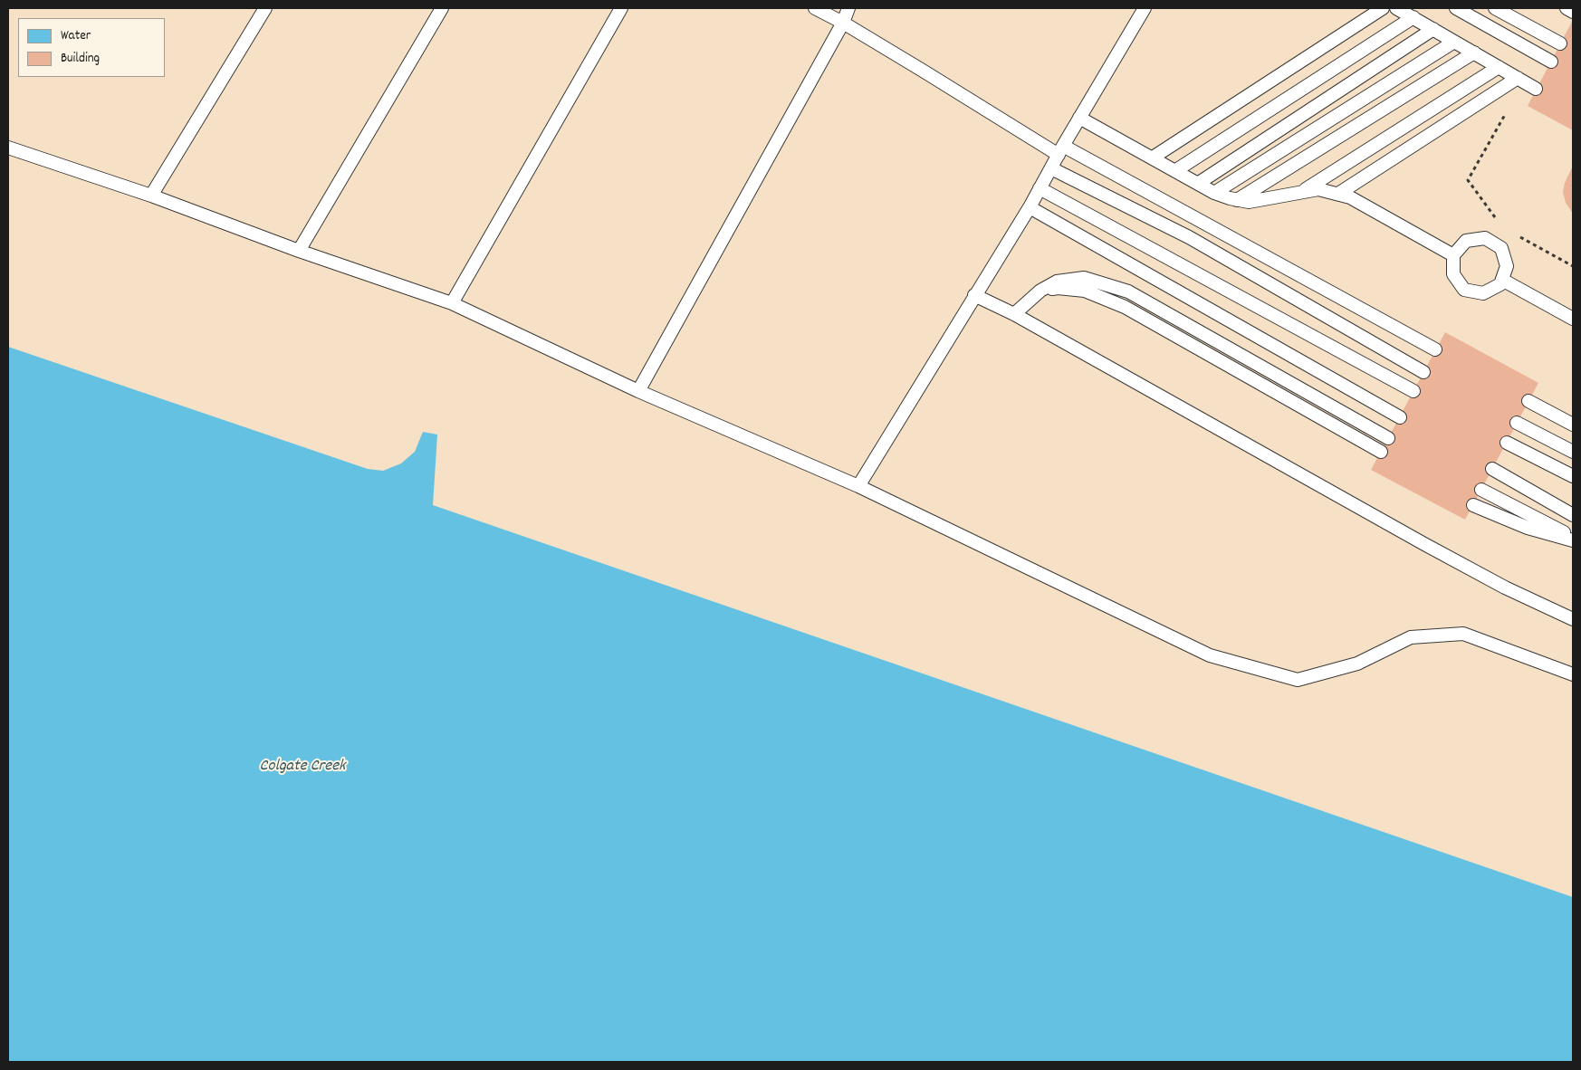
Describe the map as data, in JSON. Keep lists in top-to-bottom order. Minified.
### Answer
{"water":["Colgate Creek"],"legend":["Water","Building"]}
